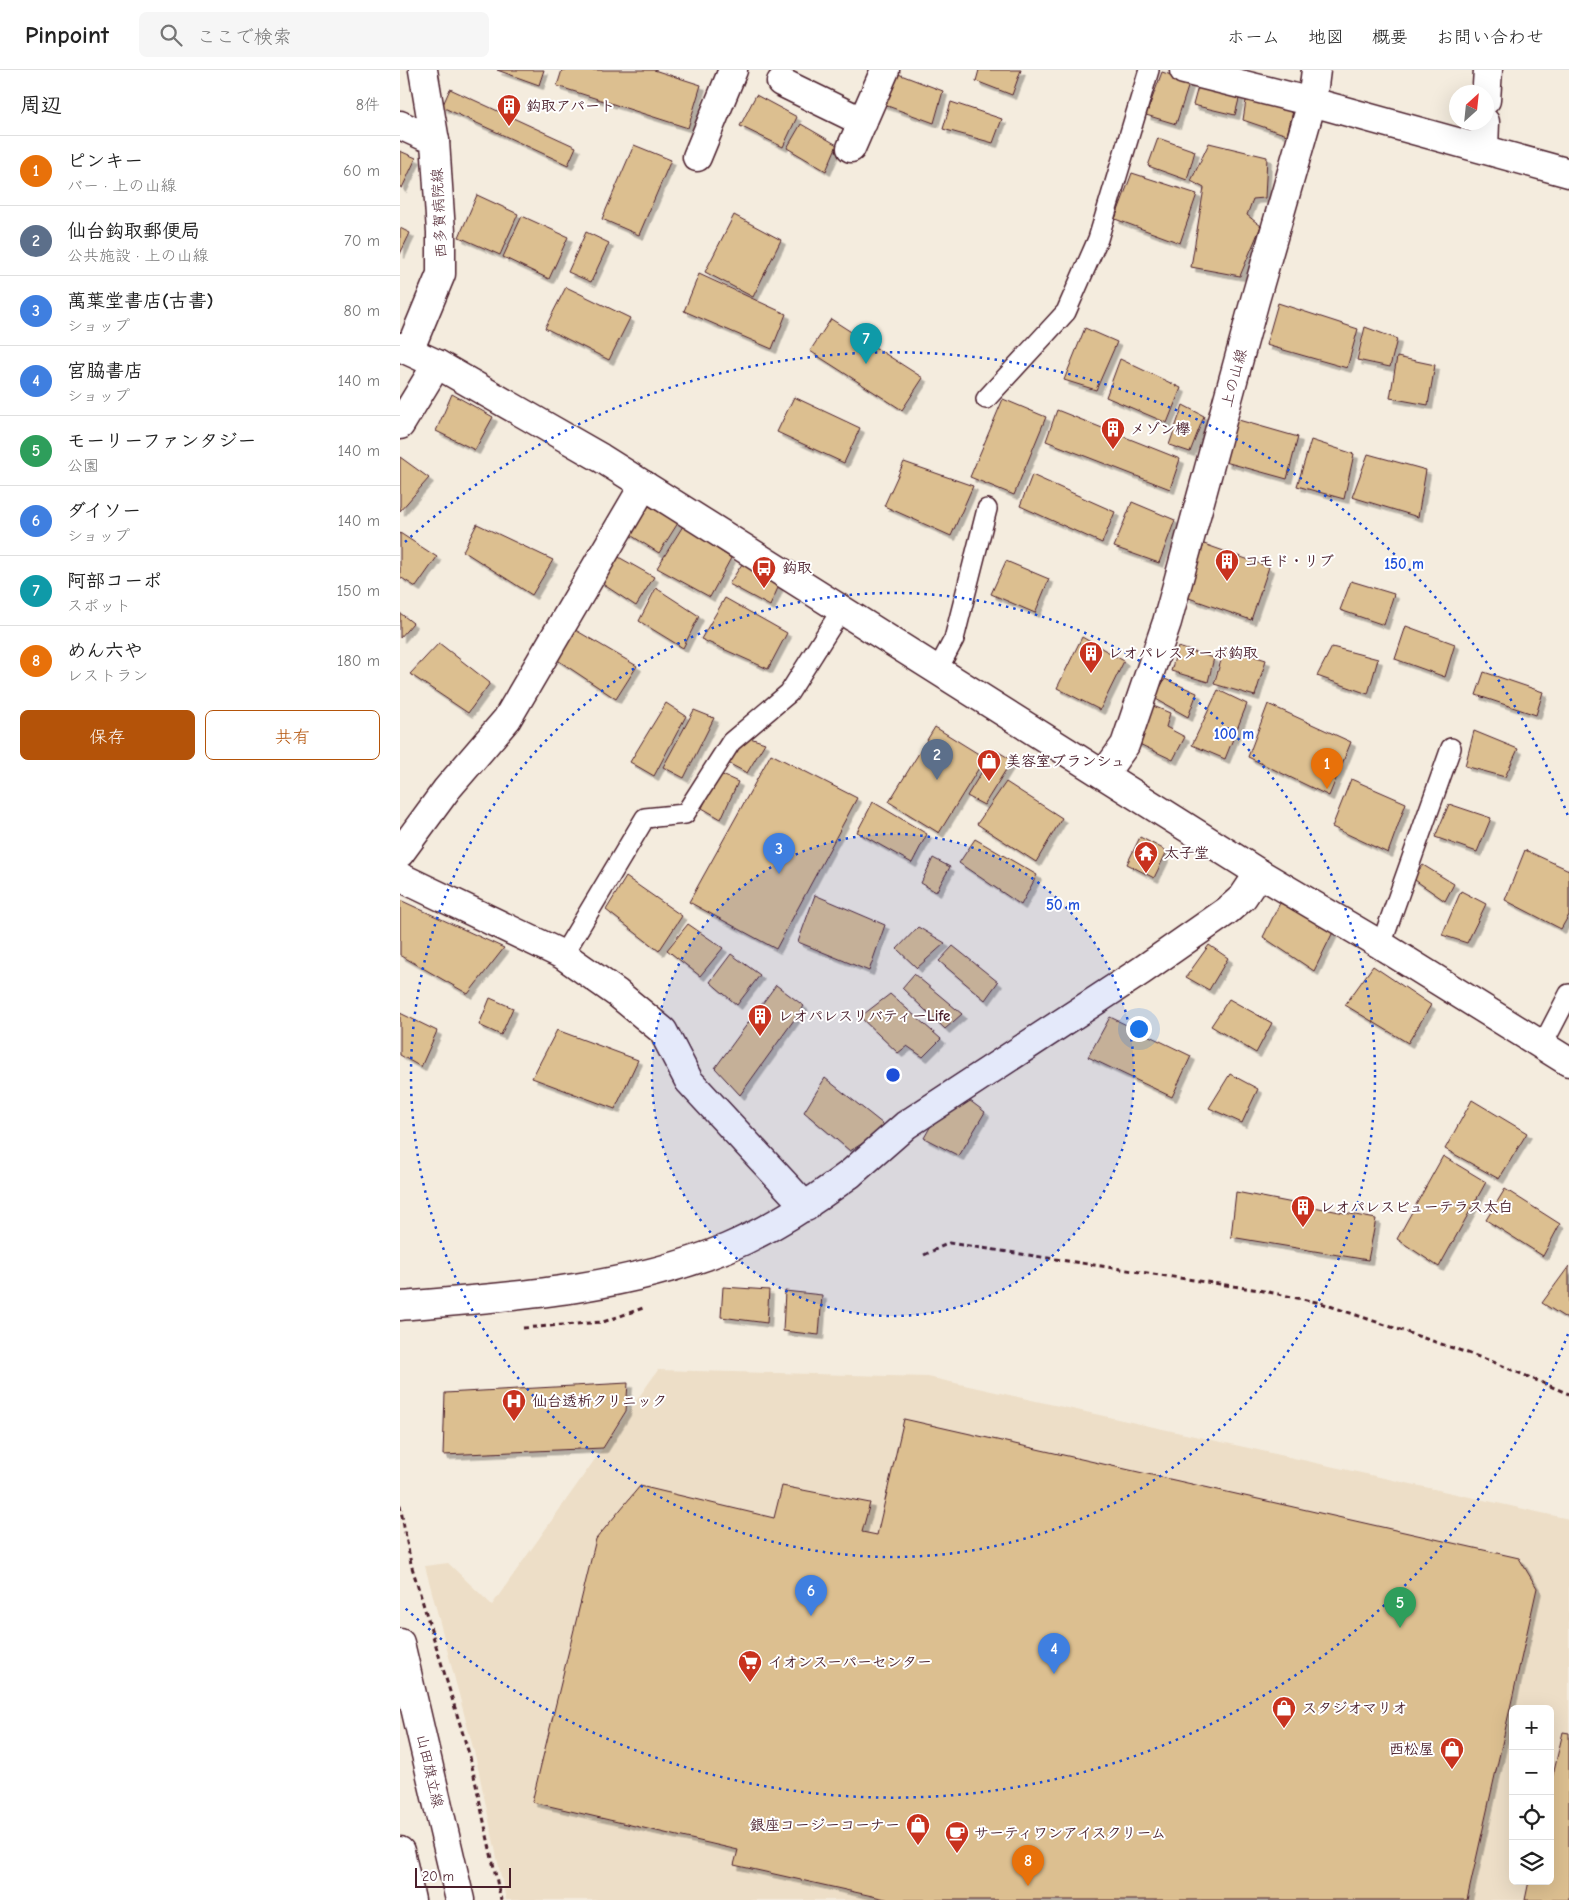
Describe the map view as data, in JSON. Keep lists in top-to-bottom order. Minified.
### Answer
{"streets":{"street":["西多賀病院線","上の山線","山田旗立線"]},"places":{"building":["鈎取アパート","メゾン欅","コモド・リブ","レオパレスヌーボ鈎取","レオパレスリバティーLife","レオパレスビューテラス太白"],"bus stop":["鈎取"],"shop":["美容室ブランシュ","スタジオマリオ","西松屋","銀座コージーコーナー"],"temple":["太子堂"],"hospital":["仙台透析クリニック"],"supermarket":["イオンスーパーセンター"],"cafe":["サーティワンアイスクリーム"]},"scale_bar":"20 m","north":"top right","page":{"header":"Pinpoint","search":"ここで検索","nav":["ホーム","地図","概要","お問い合わせ"],"heading":["周辺","8件"],"list":[{"mark":"1","name":"ピンキー","note":"バー · 上の山線","value":"60 m"},{"mark":"2","name":"仙台鈎取郵便局","note":"公共施設 · 上の山線","value":"70 m"},{"mark":"3","name":"萬葉堂書店(古書)","note":"ショップ","value":"80 m"},{"mark":"4","name":"宮脇書店","note":"ショップ","value":"140 m"},{"mark":"5","name":"モーリーファンタジー","note":"公園","value":"140 m"},{"mark":"6","name":"ダイソー","note":"ショップ","value":"140 m"},{"mark":"7","name":"阿部コーポ","note":"スポット","value":"150 m"},{"mark":"8","name":"めん六や","note":"レストラン","value":"180 m"}],"pins":["7","2","1","3","6","5","4","8"],"buttons":["保存","共有"],"map_buttons":["+","−"],"scale":"20 m"},"rings":["150 m","100 m","50 m"]}
